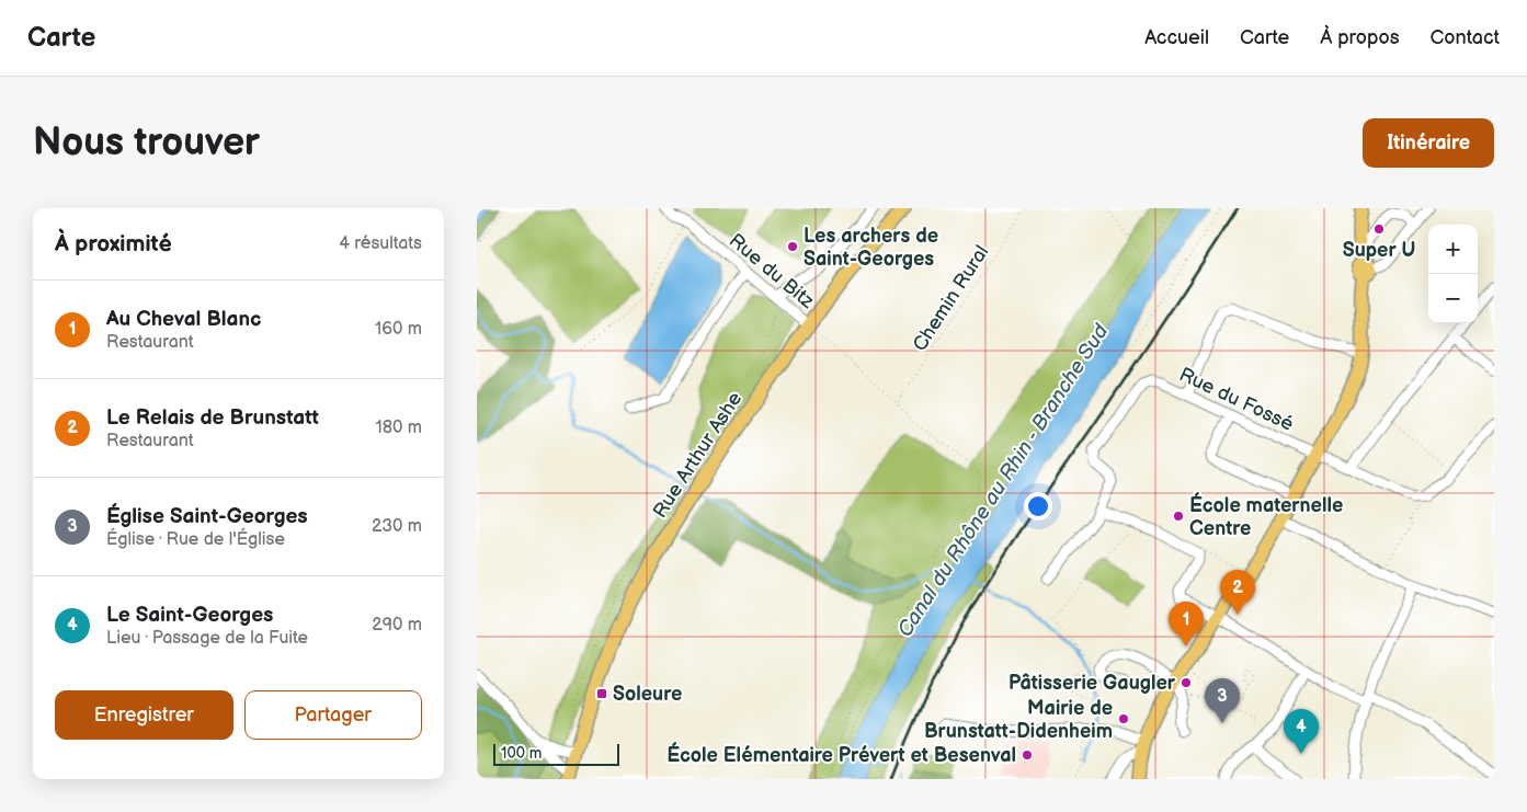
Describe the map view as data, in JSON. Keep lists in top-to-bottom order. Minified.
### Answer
{"streets":{"main road":["Rue Arthur Ashe"],"street":["Rue du Bitz","Rue du Fossé"],"path":["Chemin Rural"]},"crossings":[["Rue du Bitz","Rue Arthur Ashe"]],"water":["Canal du Rhône au Rhin - Branche Sud"],"places":{"other":["Super U","Les archers de Saint-Georges","École maternelle Centre","Pâtisserie Gaugler","Mairie de Brunstatt-Didenheim","École Elémentaire Prévert et Besenval"],"transit":["Soleure"]},"scale_bar":"100 m","page":{"header":"Carte","nav":["Accueil","Carte","À propos","Contact"],"buttons":["Itinéraire",["Enregistrer","Partager"]],"title":"Nous trouver","heading":["À proximité","4 résultats"],"map_buttons":["+","−"],"list":[{"mark":"1","name":"Au Cheval Blanc","note":"Restaurant","value":"160 m"},{"mark":"2","name":"Le Relais de Brunstatt","note":"Restaurant","value":"180 m"},{"mark":"3","name":"Église Saint-Georges","note":"Église · Rue de l'Église","value":"230 m"},{"mark":"4","name":"Le Saint-Georges","note":"Lieu · Passage de la Fuite","value":"290 m"}],"pins":["2","1","3","4"],"scale":"100 m"}}
